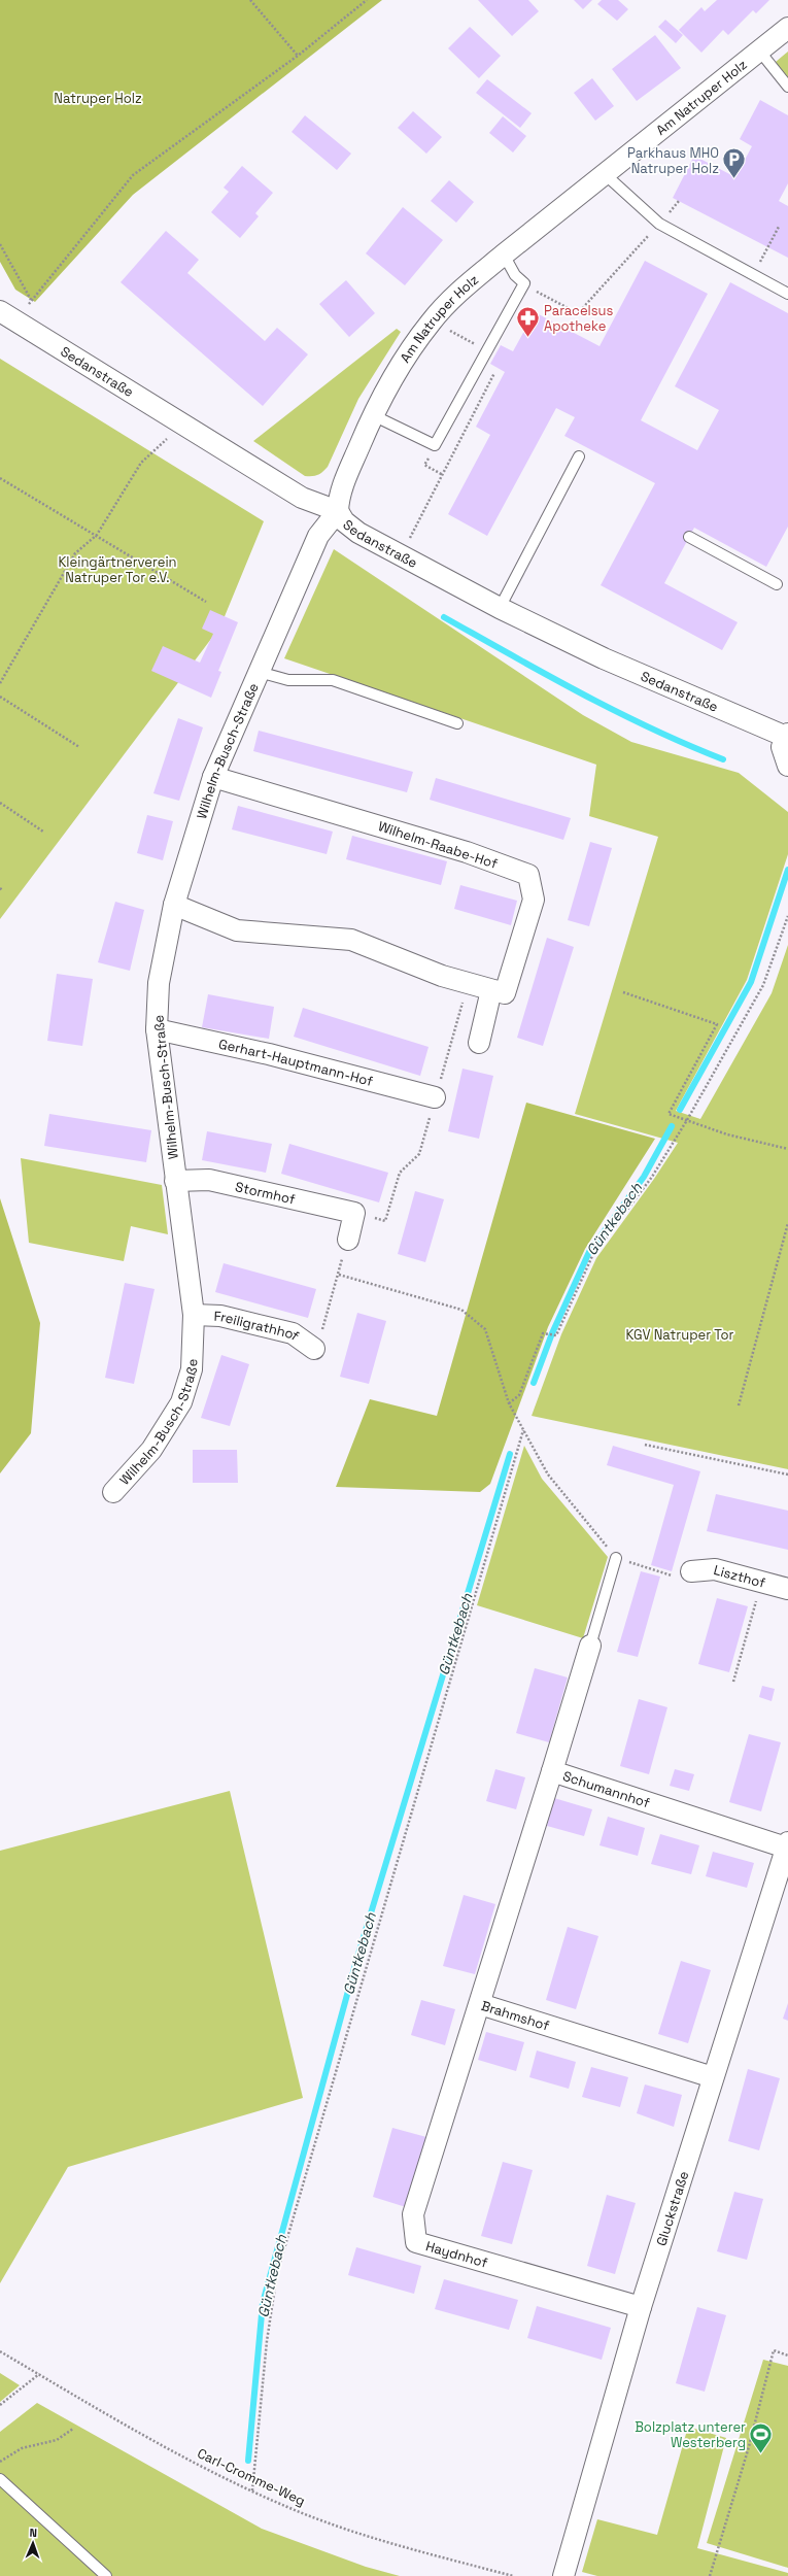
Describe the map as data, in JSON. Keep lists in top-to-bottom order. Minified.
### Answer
{"streets":{"street":["Am Natruper Holz","Sedanstraße","Wilhelm-Busch-Straße","Wilhelm-Raabe-Hof","Gerhart-Hauptmann-Hof","Stormhof","Freiligrathhof","Liszthof","Schumannhof","Brahmshof","Gluckstraße","Haydnhof"],"path":["Carl-Cromme-Weg"]},"crossings":[["Am Natruper Holz","Sedanstraße"],["Am Natruper Holz","Wilhelm-Busch-Straße"],["Sedanstraße","Wilhelm-Busch-Straße"],["Wilhelm-Busch-Straße","Wilhelm-Raabe-Hof"],["Wilhelm-Busch-Straße","Gerhart-Hauptmann-Hof"],["Wilhelm-Busch-Straße","Stormhof"],["Wilhelm-Busch-Straße","Freiligrathhof"],["Schumannhof","Brahmshof"],["Schumannhof","Gluckstraße"],["Brahmshof","Gluckstraße"],["Brahmshof","Haydnhof"],["Gluckstraße","Haydnhof"]],"water":["Güntkebach"],"parks":["Natruper Holz","Kleingärtnerverein Natruper Tor e.V.","KGV Natruper Tor"],"places":{"parking":["Parkhaus MHO Natruper Holz"],"pharmacy":["Paracelsus Apotheke"],"sports":["Bolzplatz unterer Westerberg"]},"north":"top"}
